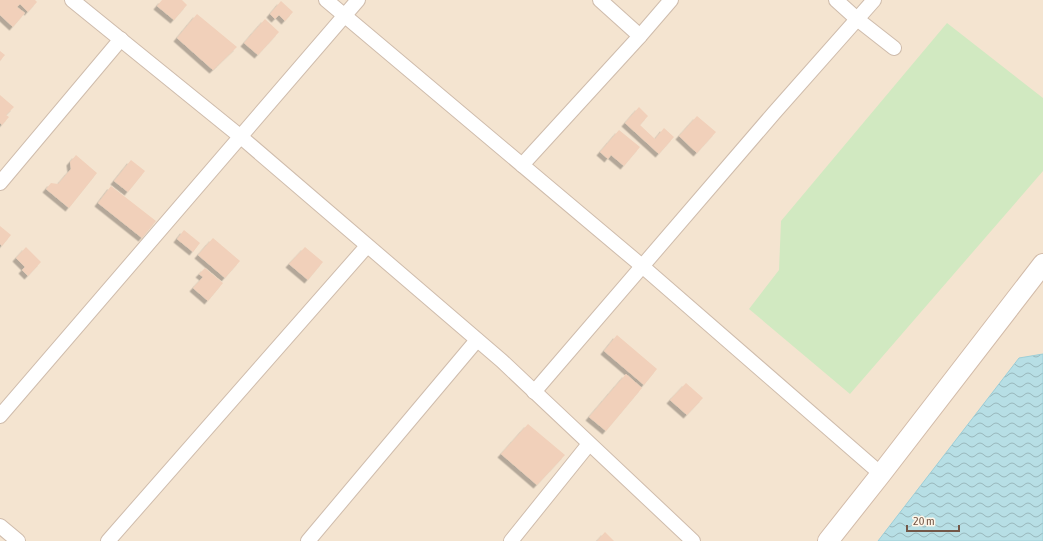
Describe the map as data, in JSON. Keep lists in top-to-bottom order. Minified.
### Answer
{"scale_bar":"20 m"}
